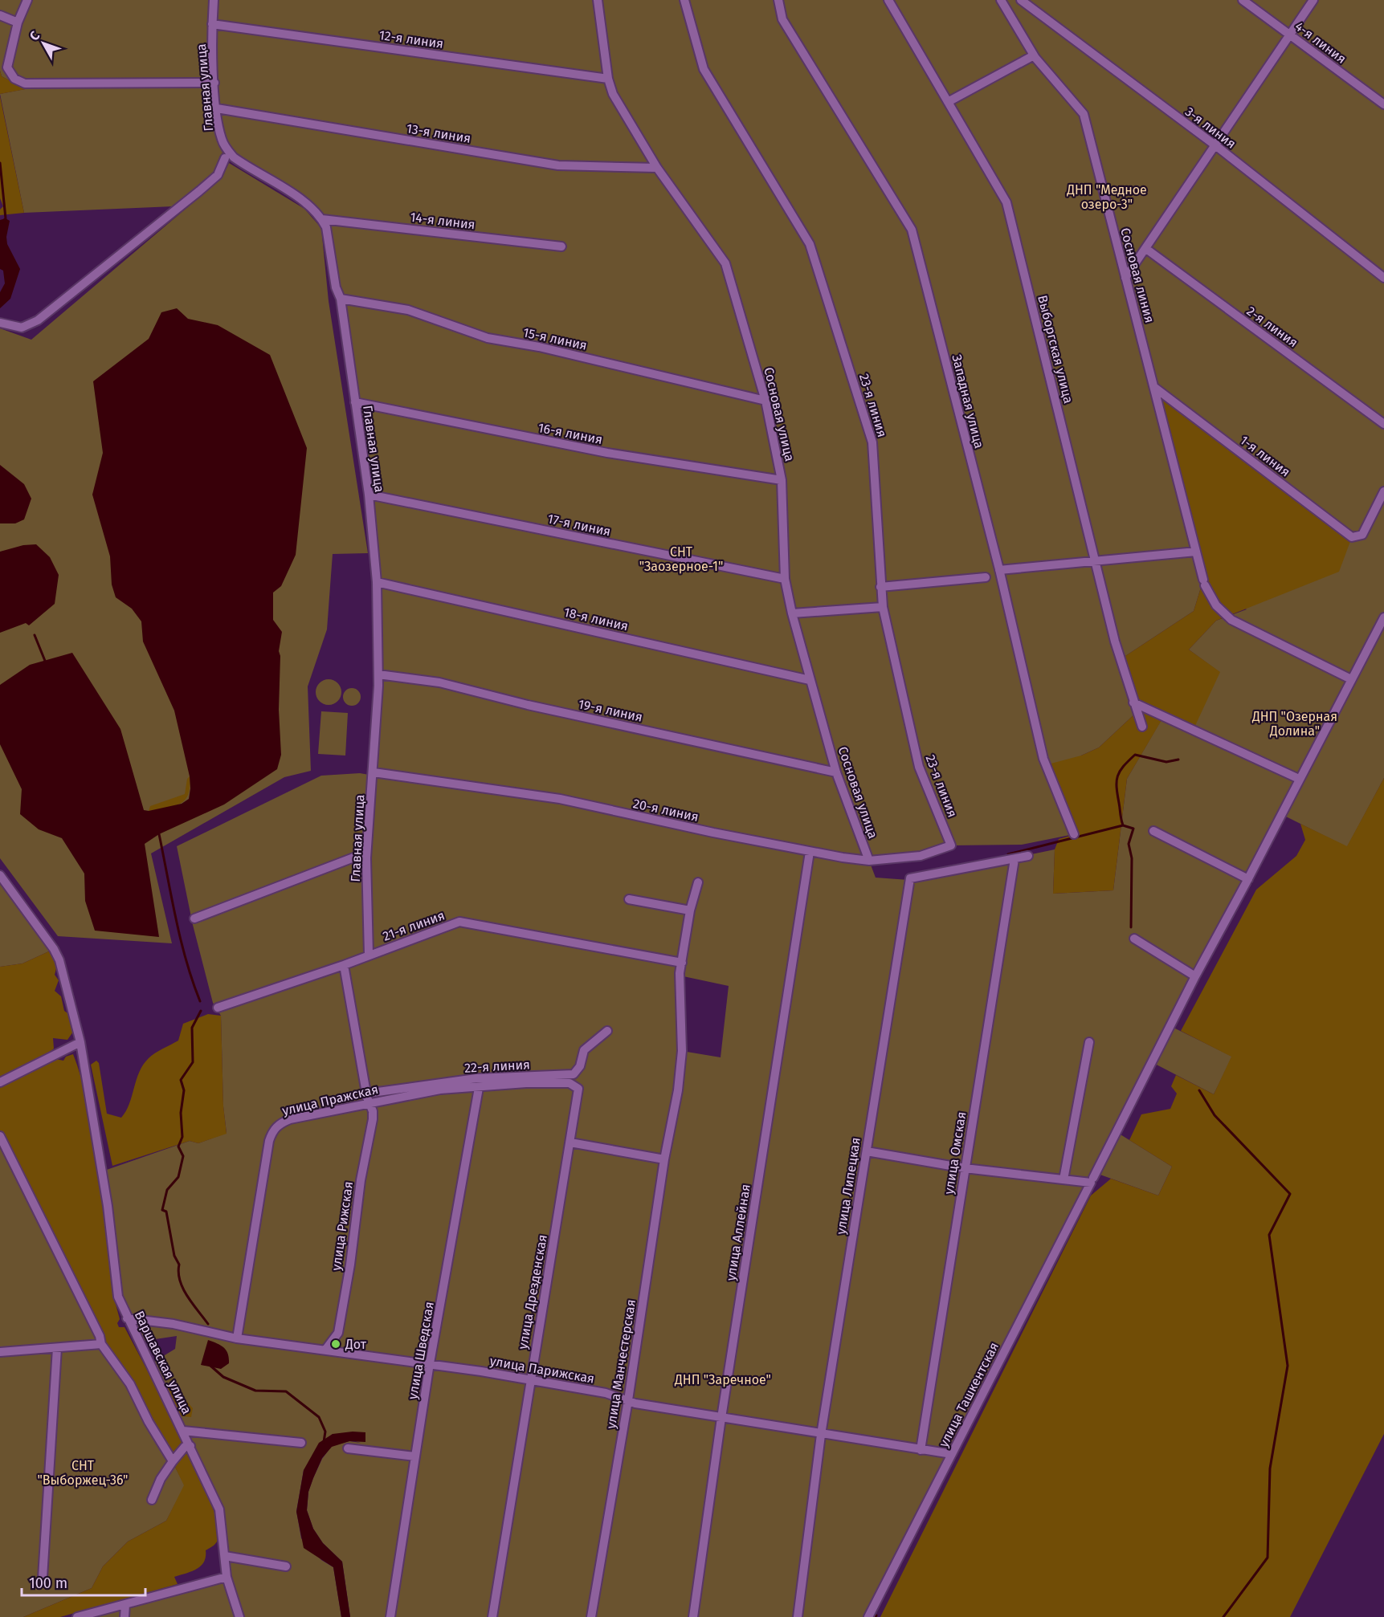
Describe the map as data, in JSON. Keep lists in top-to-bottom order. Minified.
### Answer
{"streets":{"street":["12-я линия","4-я линия","Главная улица","3-я линия","13-я линия","14-я линия","Сосновая линия","2-я линия","15-я линия","Выборгская улица","Западная улица","23-я линия","Сосновая улица","16-я линия","1-я линия","17-я линия","18-я линия","19-я линия","20-я линия","21-я линия","22-я линия","улица Пражская","улица Омская","улица Липецкая","улица Рижская","улица Аллейная","улица Дрезденская","улица Шведская","Варшавская улица","улица Манчестерская","улица Парижская","улица Ташкентская"]},"crossings":[["12-я линия","Главная улица"],["12-я линия","Сосновая улица"],["Главная улица","13-я линия"],["Главная улица","14-я линия"],["Главная улица","15-я линия"],["Главная улица","16-я линия"],["Главная улица","17-я линия"],["Главная улица","18-я линия"],["Главная улица","19-я линия"],["Главная улица","20-я линия"],["Главная улица","21-я линия"],["13-я линия","Сосновая улица"],["Сосновая линия","1-я линия"],["Сосновая линия","улица Ташкентская"],["15-я линия","Сосновая улица"],["23-я линия","20-я линия"],["Сосновая улица","16-я линия"],["Сосновая улица","17-я линия"],["Сосновая улица","18-я линия"],["Сосновая улица","19-я линия"],["Сосновая улица","20-я линия"],["20-я линия","улица Аллейная"],["21-я линия","улица Рижская"],["21-я линия","улица Манчестерская"],["22-я линия","улица Рижская"],["улица Пражская","улица Рижская"],["улица Пражская","улица Дрезденская"],["улица Пражская","улица Шведская"],["улица Пражская","улица Парижская"],["улица Омская","улица Липецкая"],["улица Омская","улица Парижская"],["улица Липецкая","улица Парижская"],["улица Рижская","улица Парижская"],["улица Аллейная","улица Парижская"],["улица Дрезденская","улица Парижская"],["улица Шведская","улица Парижская"],["Варшавская улица","улица Парижская"],["улица Манчестерская","улица Парижская"],["улица Парижская","улица Ташкентская"]],"parks":["ДНП \"Медное озеро-3\"","СНТ \"Заозерное-1\"","ДНП \"Озерная Долина\"","ДНП \"Заречное\"","СНТ \"Выборжец-36\""],"places":["Дот"],"scale_bar":"100 m","north":"top left"}
